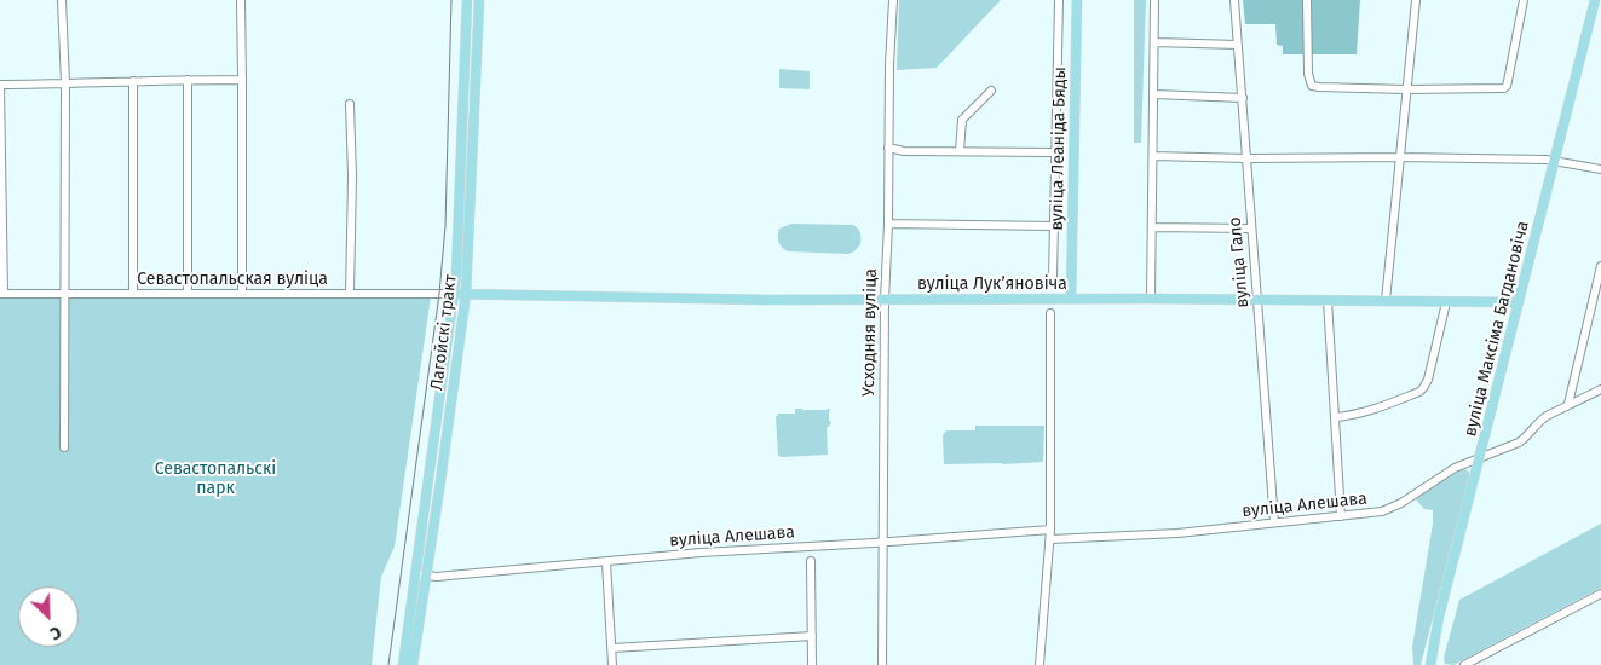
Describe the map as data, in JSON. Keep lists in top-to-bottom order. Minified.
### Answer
{"streets":{"main road":["вуліца Леаніда Бяды","Севастопальская вуліца","вуліца Лукʼяновіча","вуліца Максіма Багдановіча","Лагойскі тракт"],"street":["вуліца Гало","Усходняя вуліца","вуліца Алешава"]},"crossings":[["вуліца Леаніда Бяды","вуліца Лукʼяновіча"],["вуліца Гало","вуліца Лукʼяновіча"],["вуліца Гало","вуліца Алешава"],["Севастопальская вуліца","вуліца Лукʼяновіча"],["Севастопальская вуліца","Лагойскі тракт"],["вуліца Лукʼяновіча","вуліца Максіма Багдановіча"],["вуліца Лукʼяновіча","Лагойскі тракт"],["вуліца Лукʼяновіча","Усходняя вуліца"],["вуліца Максіма Багдановіча","вуліца Алешава"],["Лагойскі тракт","вуліца Алешава"],["Усходняя вуліца","вуліца Алешава"]],"parks":["Севастопальскі парк"],"north":"bottom right"}
